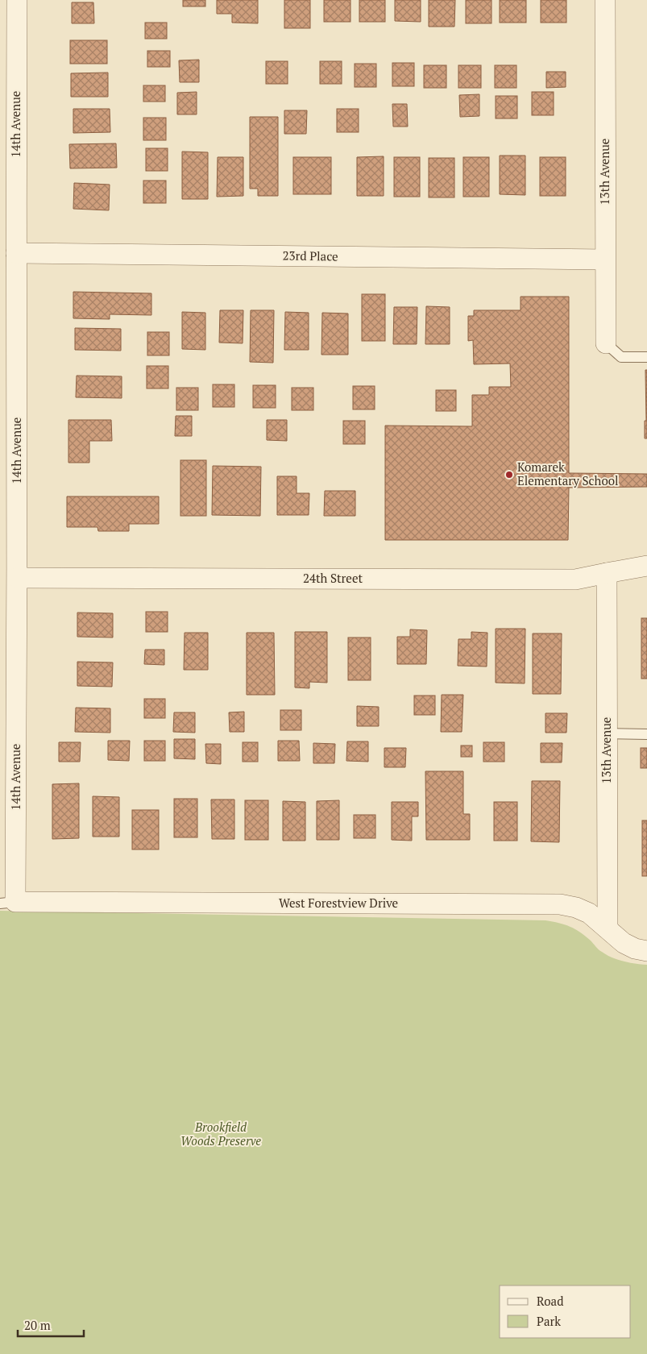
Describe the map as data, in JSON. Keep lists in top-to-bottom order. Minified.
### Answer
{"streets":{"street":["14th Avenue","13th Avenue","23rd Place","24th Street","West Forestview Drive"]},"crossings":[["14th Avenue","23rd Place"],["14th Avenue","24th Street"],["14th Avenue","West Forestview Drive"],["13th Avenue","23rd Place"],["13th Avenue","24th Street"],["13th Avenue","West Forestview Drive"]],"parks":["Brookfield Woods Preserve"],"places":["Komarek Elementary School"],"legend":["Road","Park"],"scale_bar":"20 m"}
